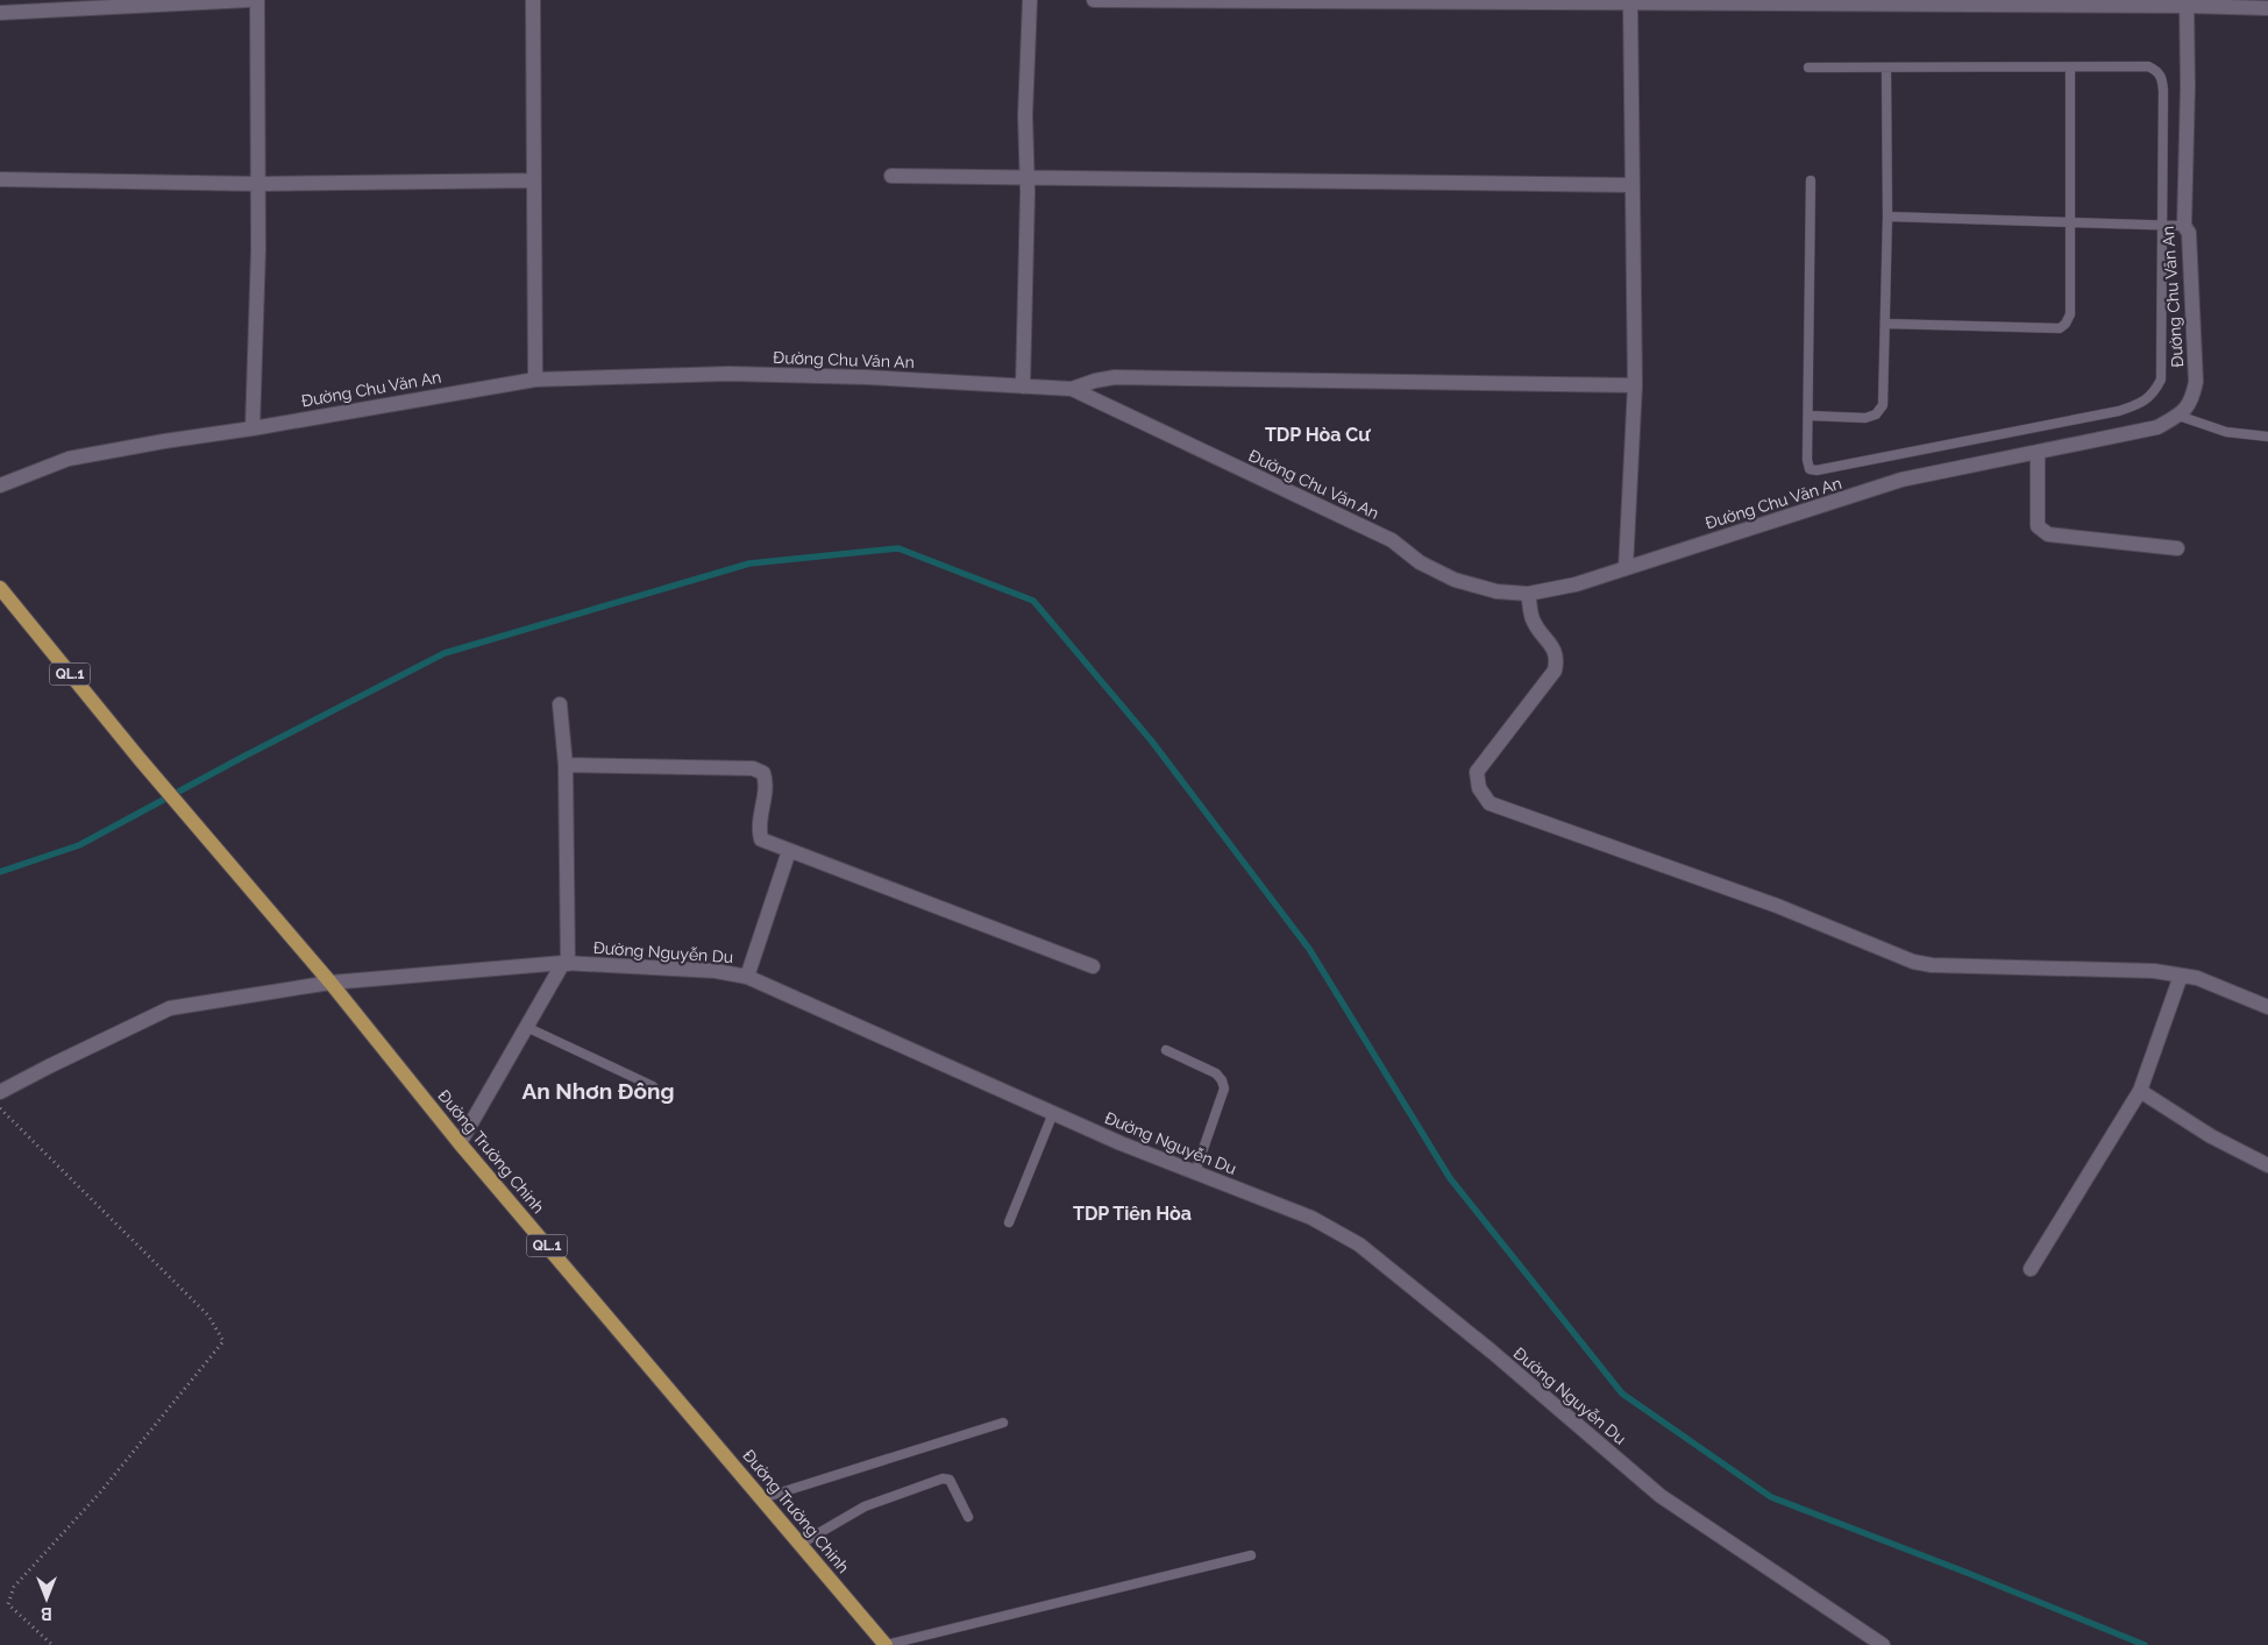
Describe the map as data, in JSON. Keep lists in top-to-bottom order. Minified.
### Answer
{"streets":{"main road":["QL.1","Đường Trường Chinh"],"street":["Đường Chu Văn An","Đường Nguyễn Du"]},"crossings":[["Đường Nguyễn Du","Đường Trường Chinh"]],"districts":["TDP Hòa Cư","An Nhơn Đông","TDP Tiên Hòa"],"north":"bottom"}
